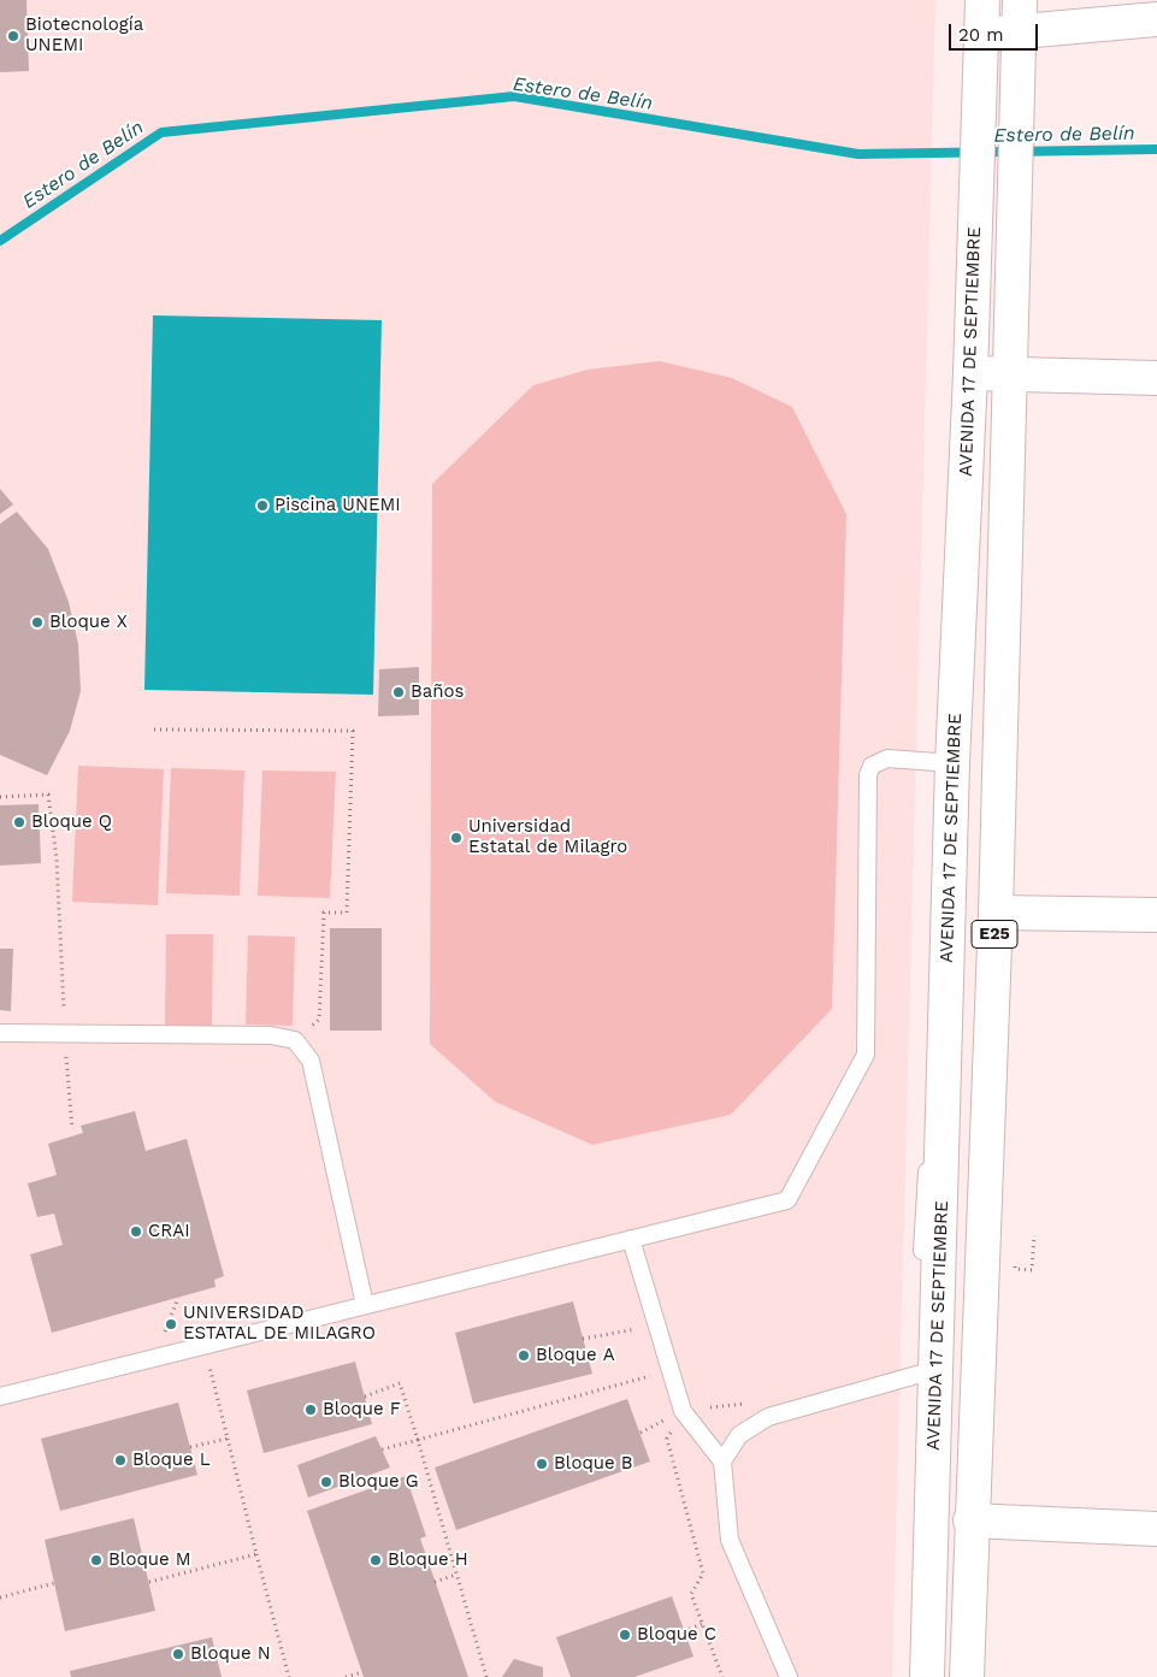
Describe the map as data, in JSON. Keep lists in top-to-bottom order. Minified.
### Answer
{"streets":{"main road":["AVENIDA 17 DE SEPTIEMBRE","E25"]},"water":["Estero de Belín"],"places":["Biotecnología UNEMI","Piscina UNEMI","Bloque X","Baños","Bloque Q","Universidad Estatal de Milagro","CRAI","UNIVERSIDAD ESTATAL DE MILAGRO","Bloque A","Bloque F","Bloque L","Bloque B","Bloque G","Bloque M","Bloque H","Bloque C","Bloque N"],"scale_bar":"20 m"}
